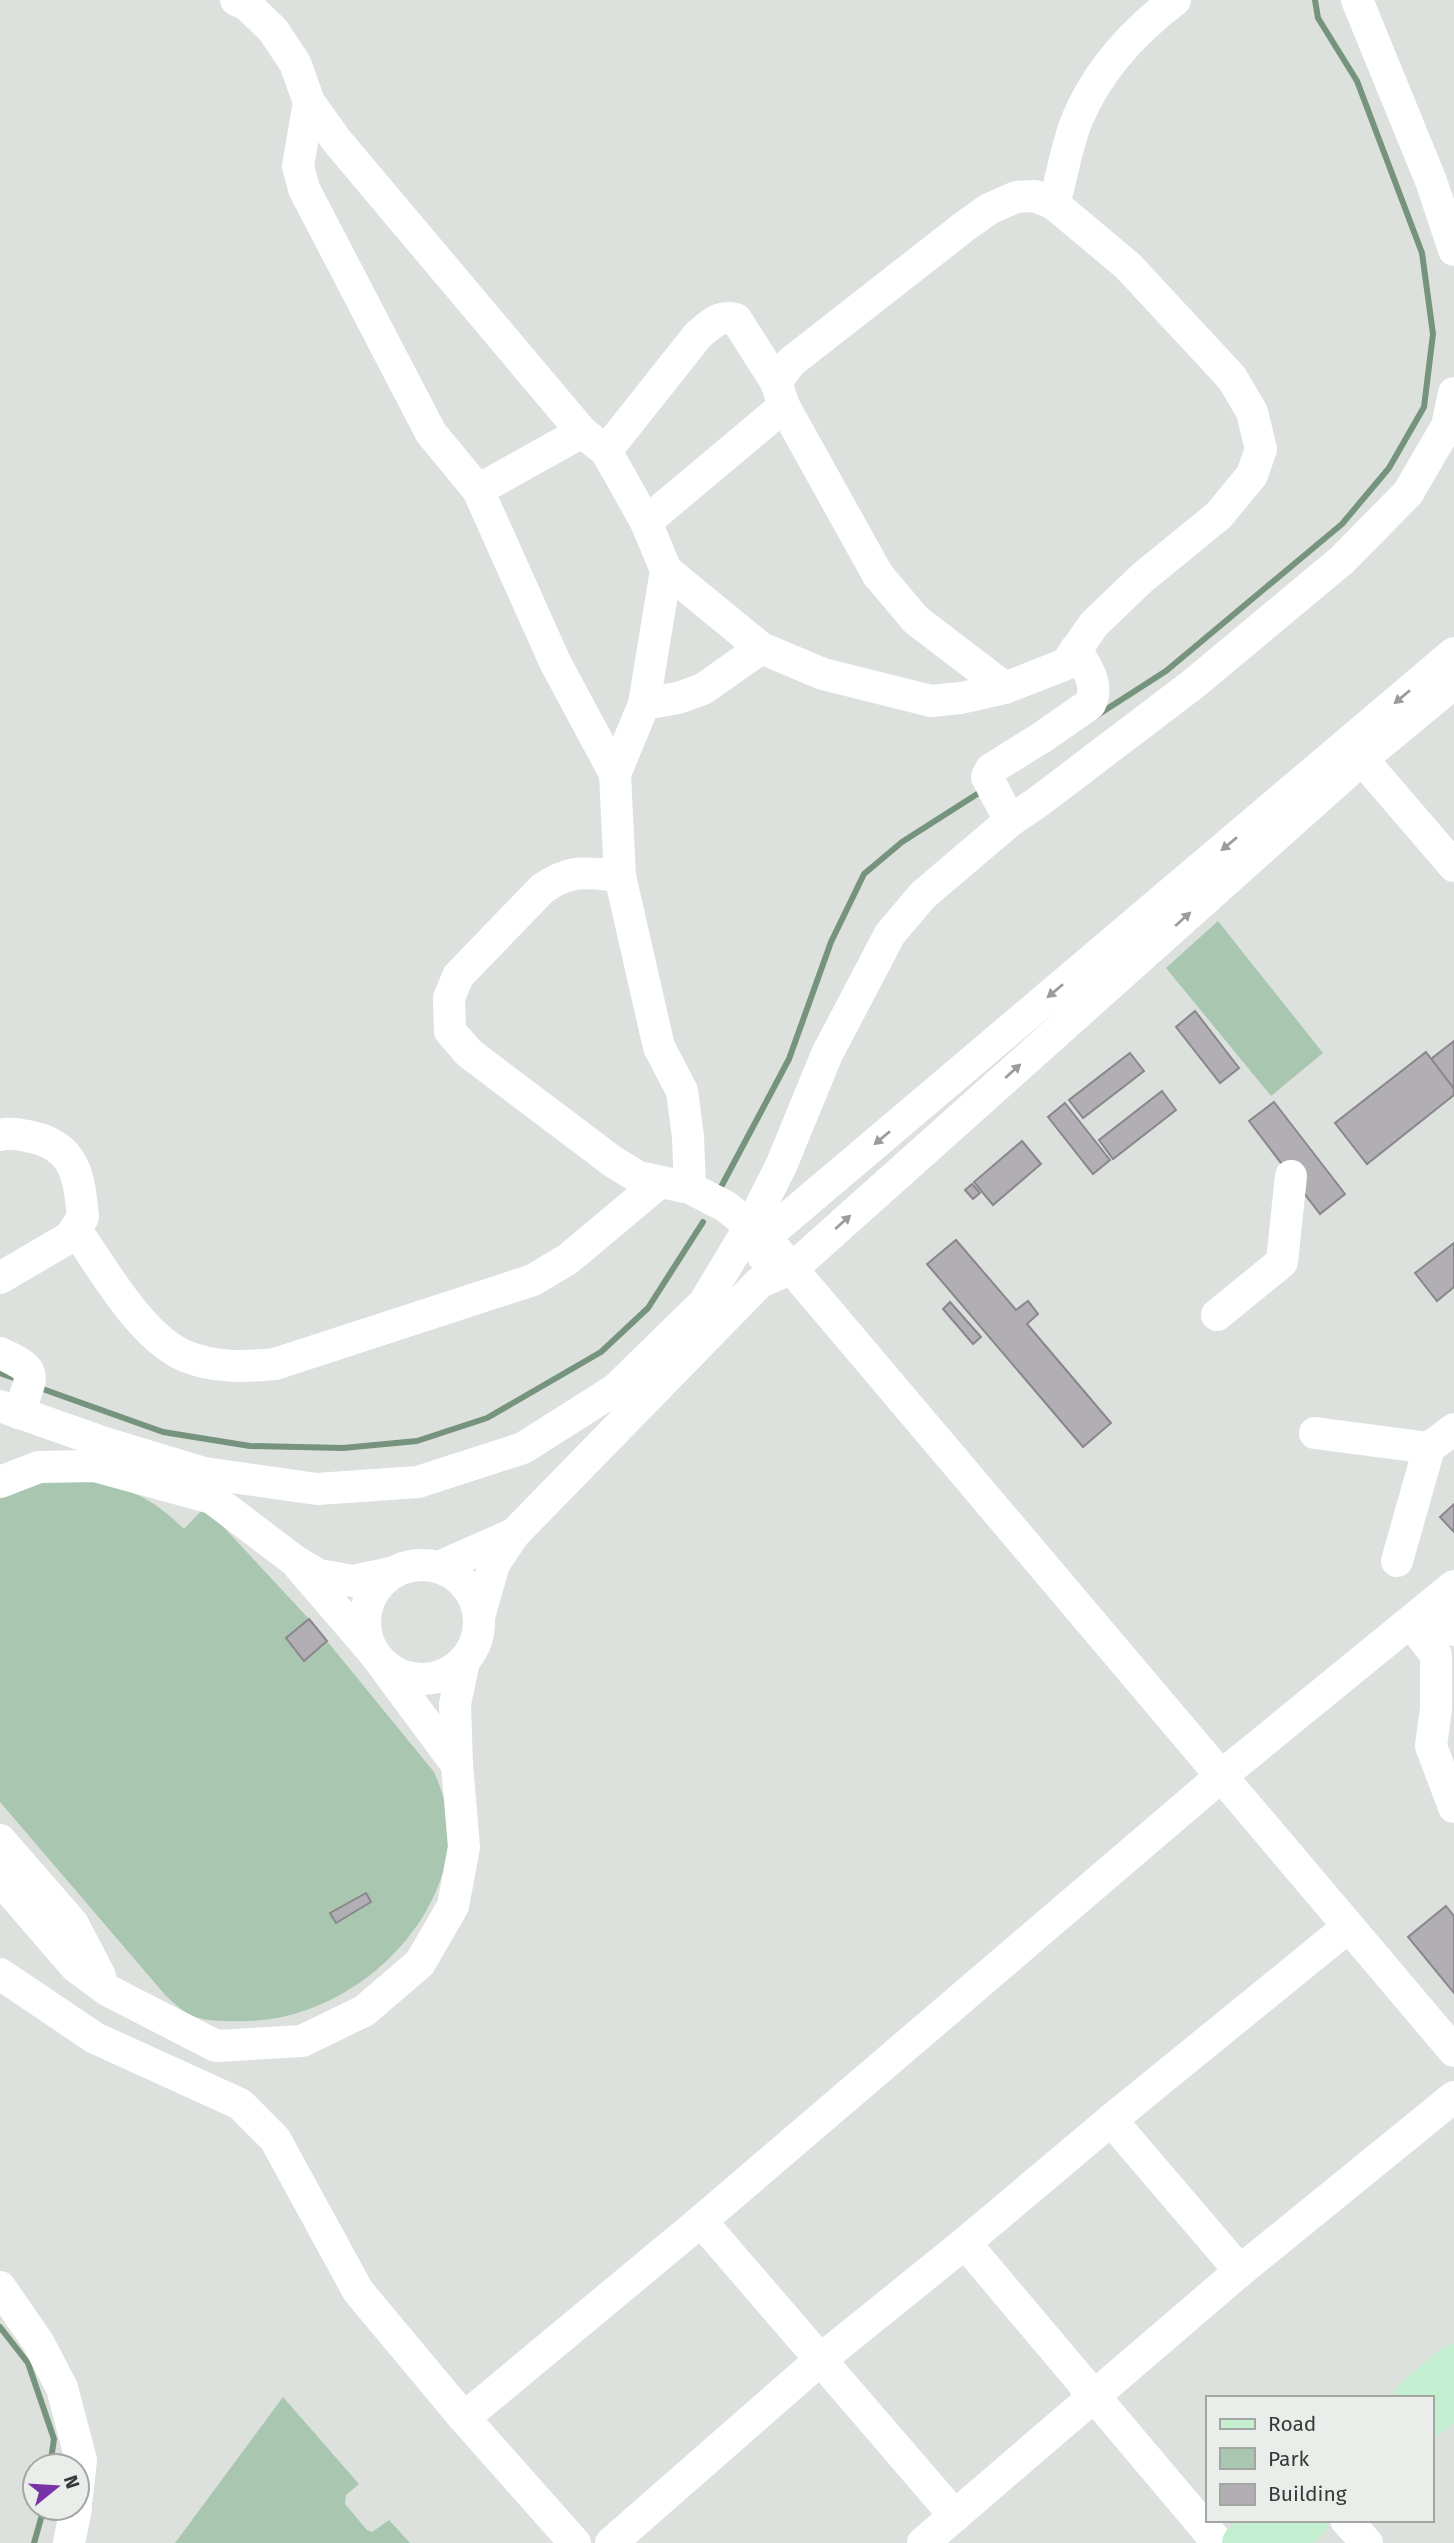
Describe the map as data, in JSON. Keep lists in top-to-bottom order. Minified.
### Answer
{"legend":["Road","Park","Building"],"north":"right"}
